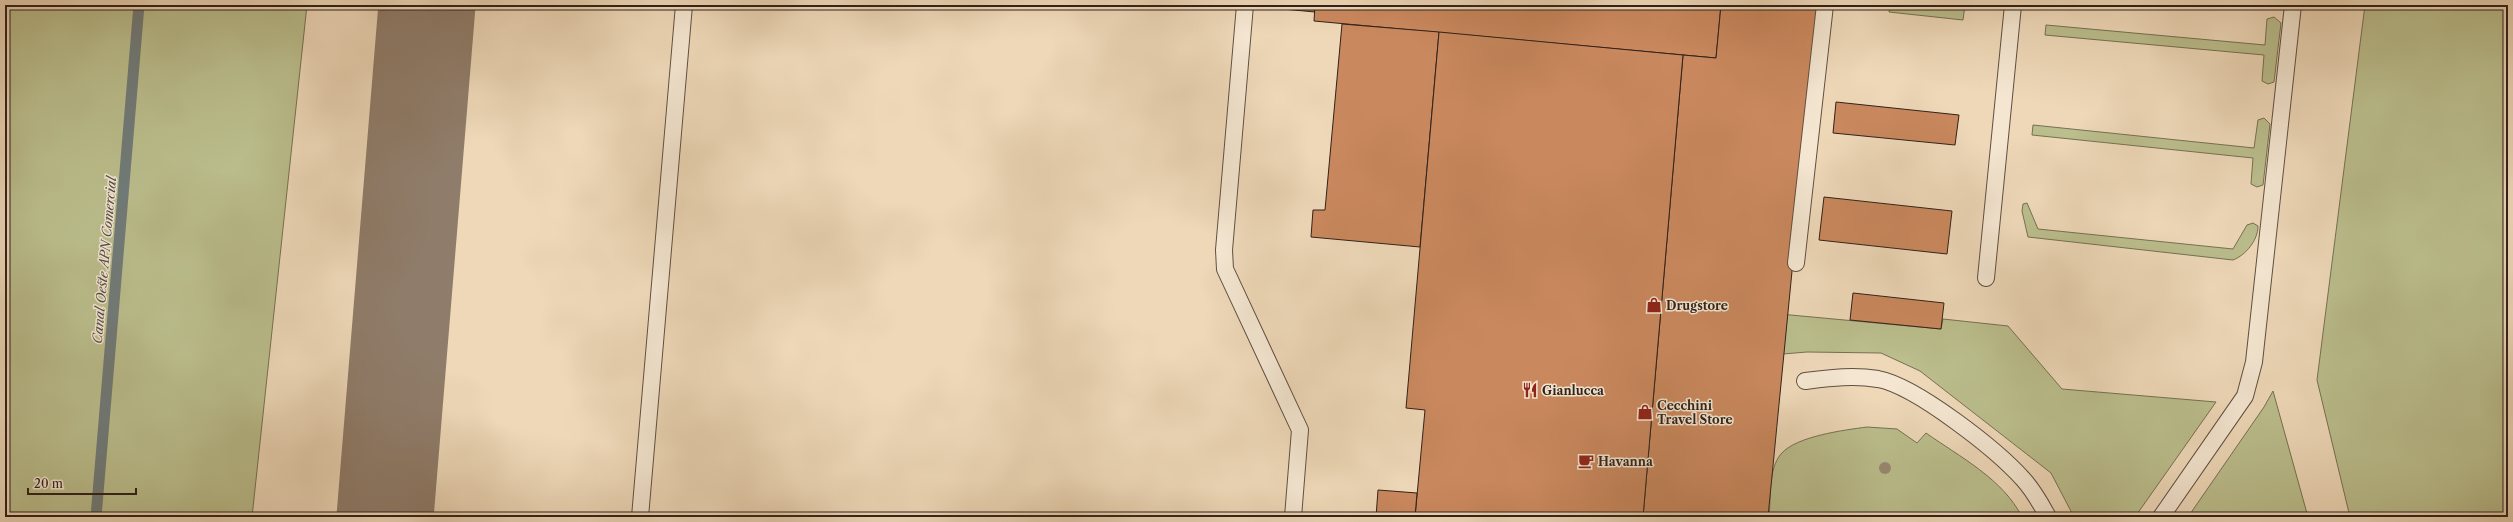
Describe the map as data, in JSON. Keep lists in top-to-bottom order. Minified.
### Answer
{"water":["Canal Oeste APN Comercial"],"places":{"shop":["Drugstore","Cecchini Travel Store"],"restaurant":["Gianlucca"],"cafe":["Havanna"]},"scale_bar":"20 m"}
